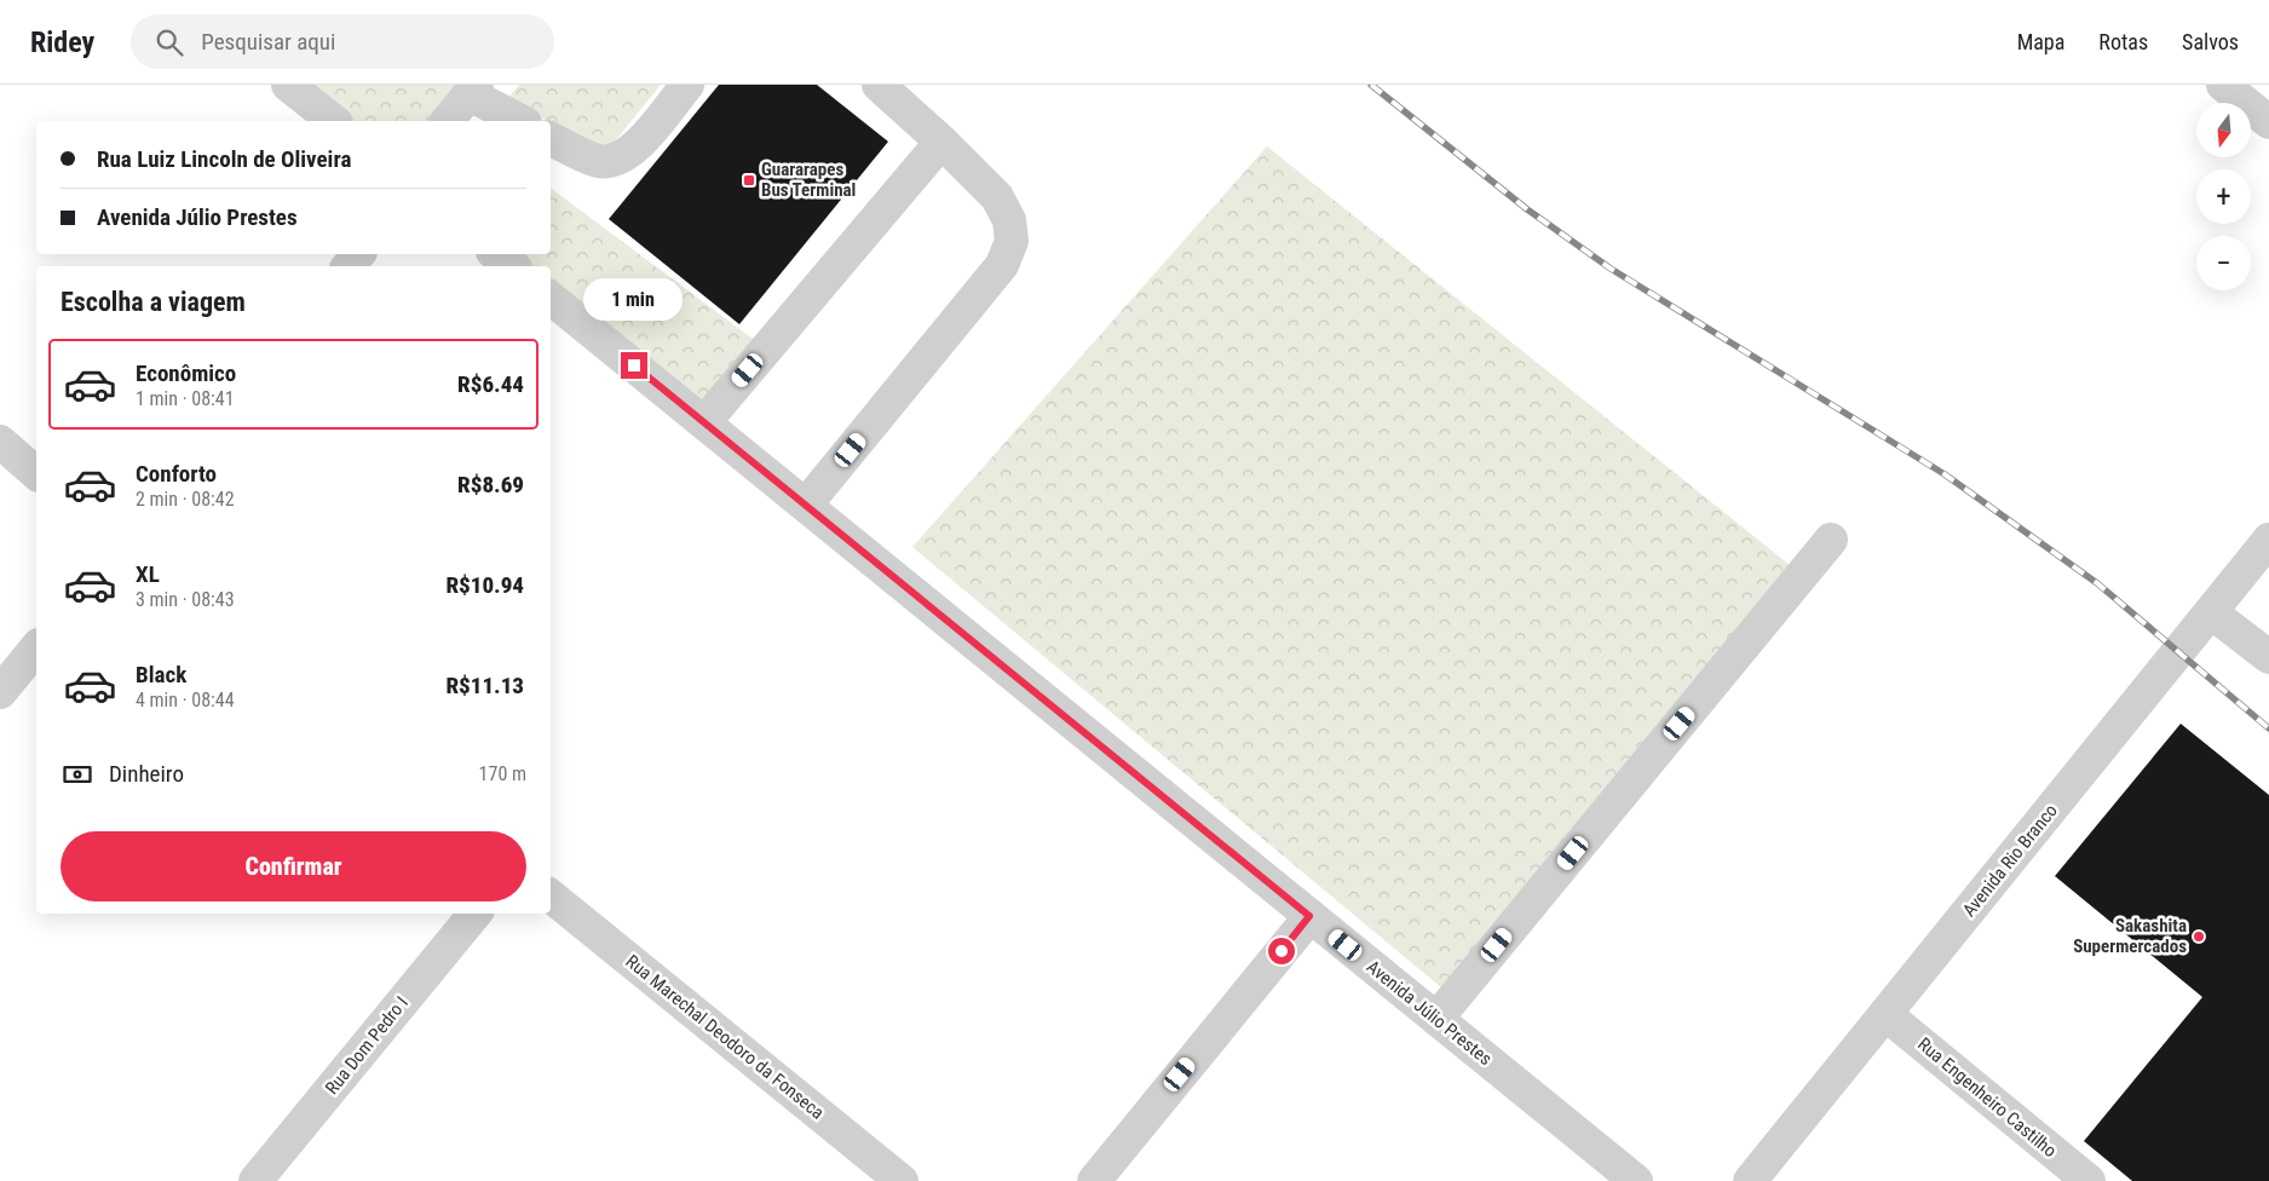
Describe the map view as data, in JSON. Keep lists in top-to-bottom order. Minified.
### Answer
{"streets":{"street":["Avenida Rio Branco","Avenida Júlio Prestes","Rua Marechal Deodoro da Fonseca","Rua Dom Pedro I","Rua Engenheiro Castilho"]},"crossings":[["Avenida Rio Branco","Rua Engenheiro Castilho"]],"places":{"transit":["Guararapes Bus Terminal"],"other":["Sakashita Supermercados"]},"north":"bottom","page":{"header":"Ridey","search":"Pesquisar aqui","nav":["Mapa","Rotas","Salvos"],"map_buttons":["+","−"],"banner":["Rua Luiz Lincoln de Oliveira","Avenida Júlio Prestes"],"heading":"Escolha a viagem","bubble":"1 min","list":[{"name":"Econômico","note":"1 min · 08:41","value":"R$6.44"},{"name":"Conforto","note":"2 min · 08:42","value":"R$8.69"},{"name":"XL","note":"3 min · 08:43","value":"R$10.94"},{"name":"Black","note":"4 min · 08:44","value":"R$11.13"}],"pay":["Dinheiro","170 m"],"buttons":"Confirmar"}}
